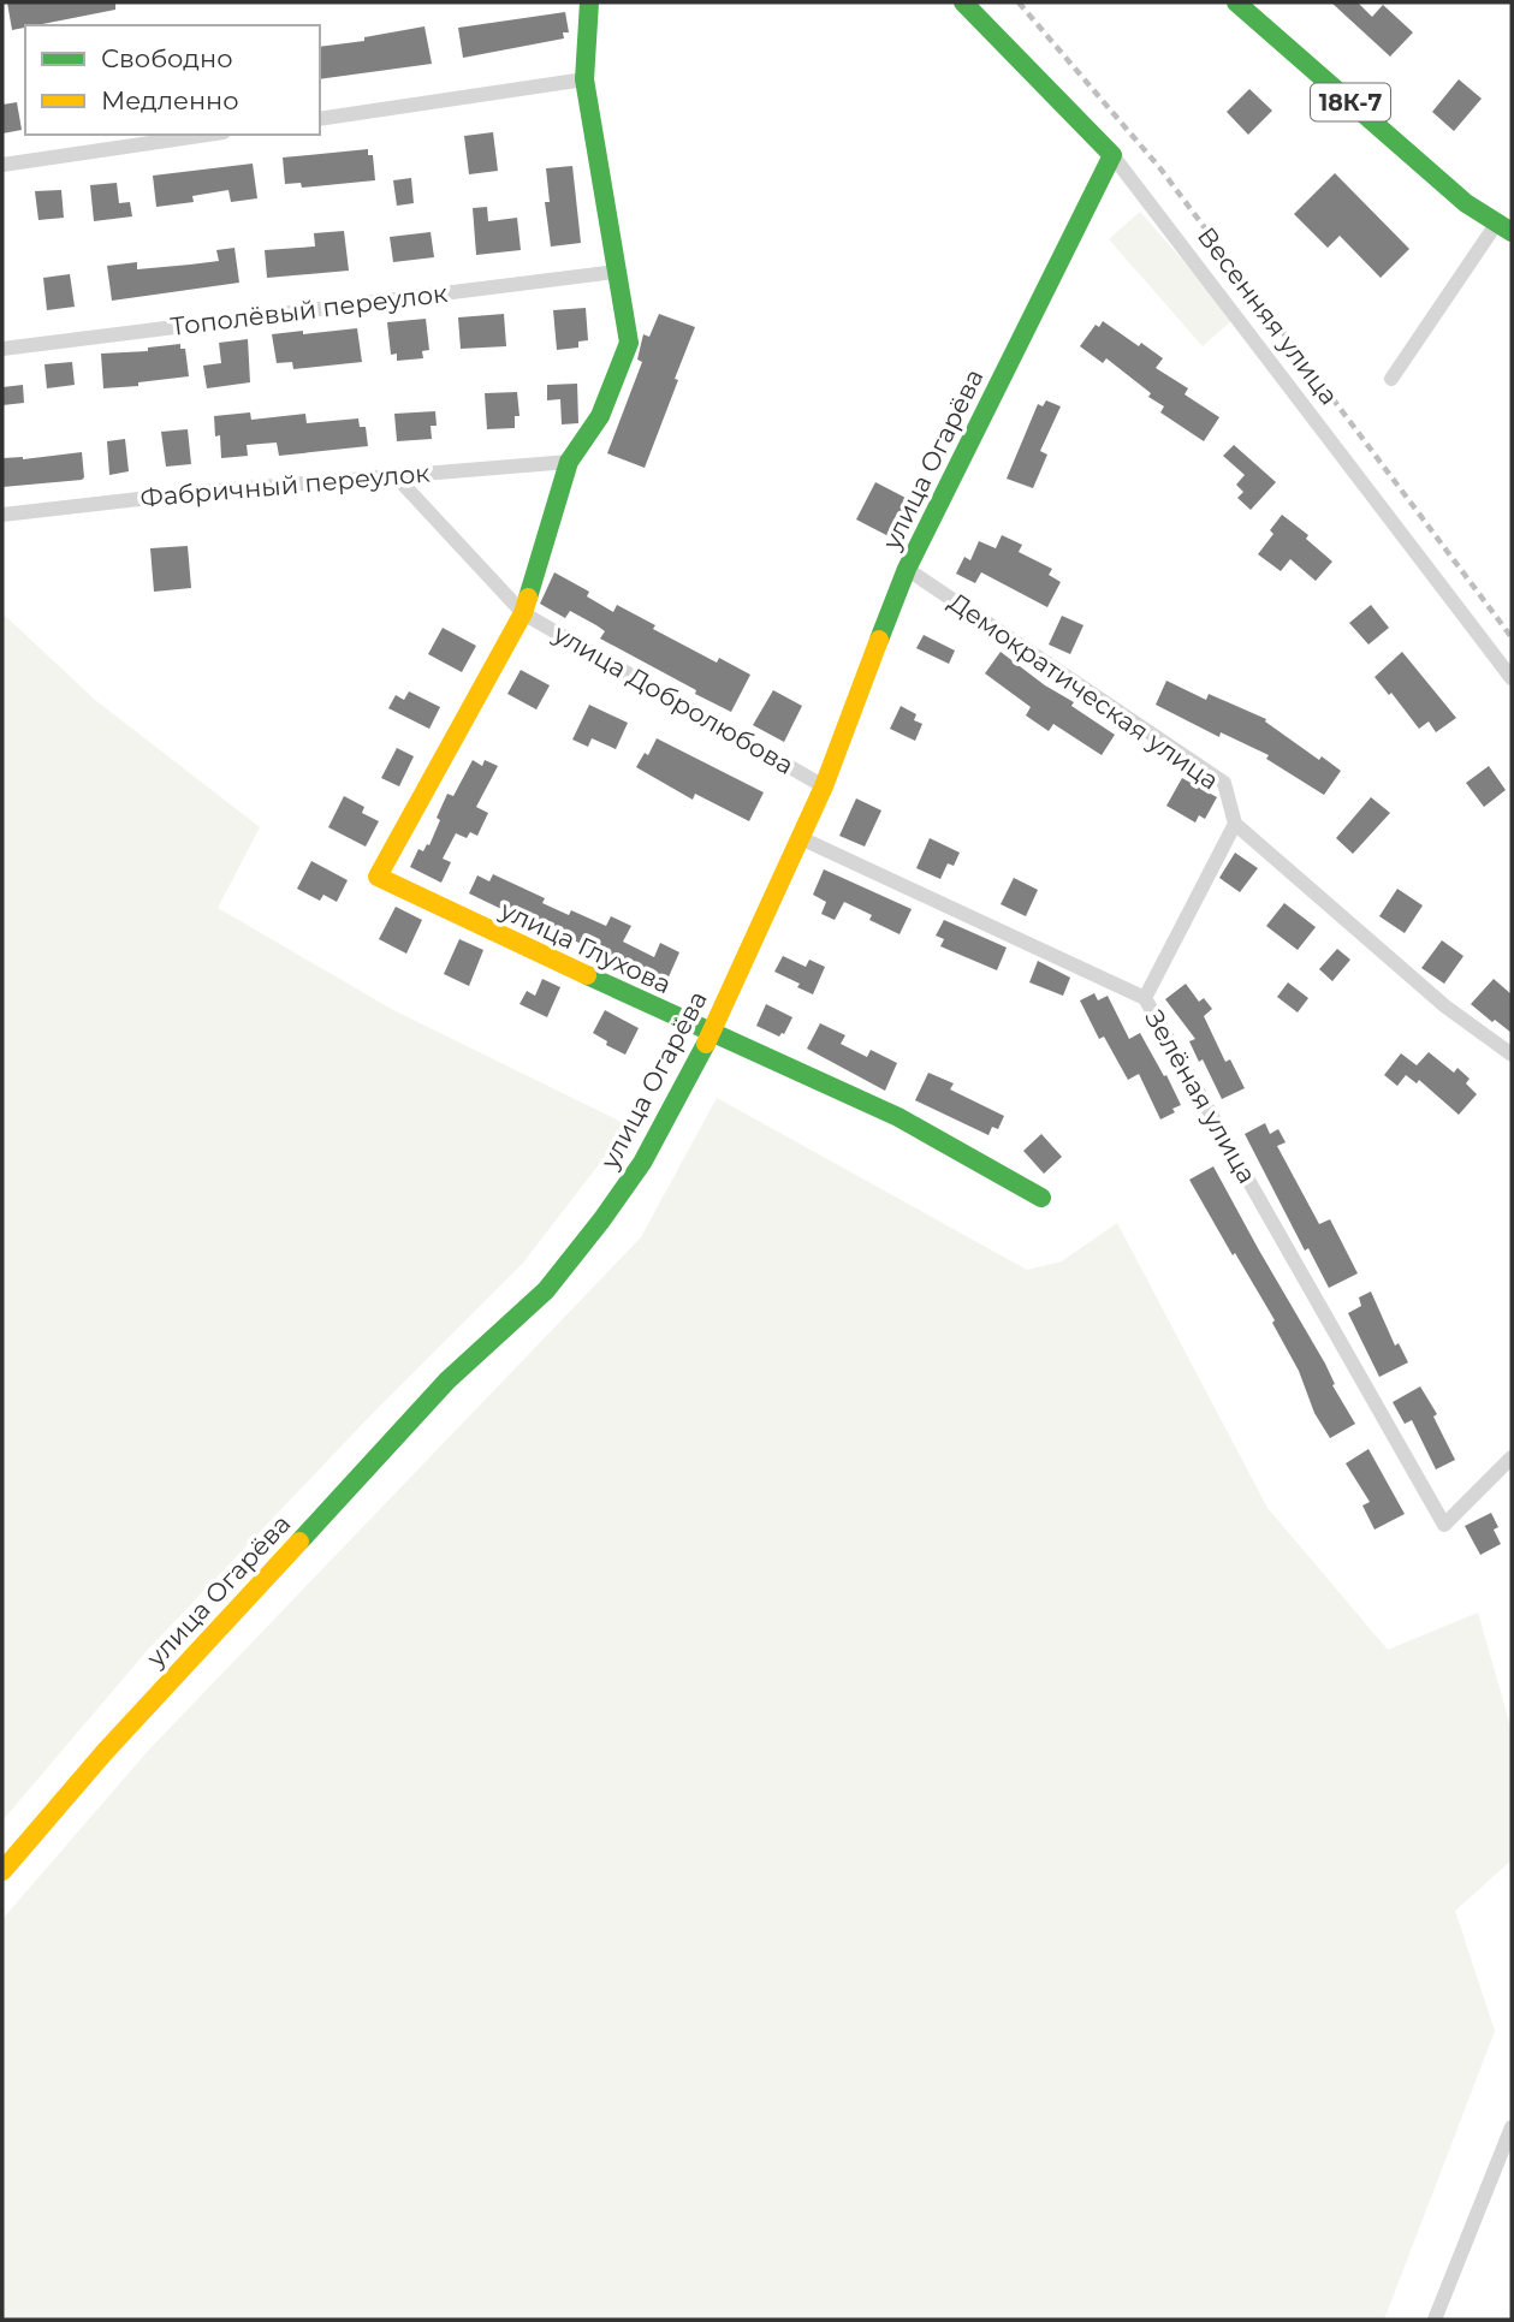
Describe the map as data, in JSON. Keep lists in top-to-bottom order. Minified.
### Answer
{"streets":{"main road":["18К-7","Весенняя улица","улица Огарёва","улица Глухова"],"street":["Тополёвый переулок","Фабричный переулок","Демократическая улица","улица Добролюбова","Зелёная улица"]},"crossings":[["Весенняя улица","улица Огарёва"],["улица Огарёва","Демократическая улица"],["улица Огарёва","улица Добролюбова"],["улица Огарёва","улица Глухова"],["улица Огарёва","Зелёная улица"],["Фабричный переулок","улица Добролюбова"],["улица Добролюбова","улица Глухова"]],"legend":["Свободно","Медленно"]}
